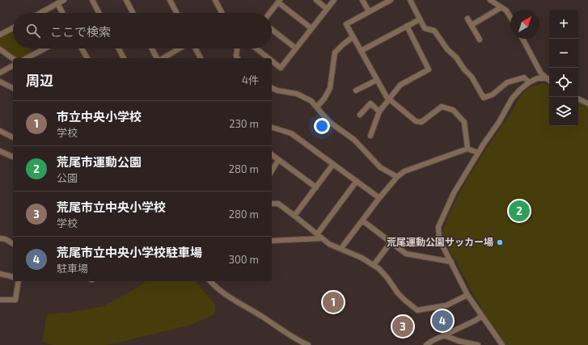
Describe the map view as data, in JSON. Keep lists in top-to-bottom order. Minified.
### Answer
{"places":["荒尾運動公園サッカー場"],"north":"top right","page":{"map_buttons":["+","−"],"search":"ここで検索","heading":["周辺","4件"],"list":[{"mark":"1","name":"市立中央小学校","note":"学校","value":"230 m"},{"mark":"2","name":"荒尾市運動公園","note":"公園","value":"280 m"},{"mark":"3","name":"荒尾市立中央小学校","note":"学校","value":"280 m"},{"mark":"4","name":"荒尾市立中央小学校駐車場","note":"駐車場","value":"300 m"}],"pins":["2","1","4","3"]}}
